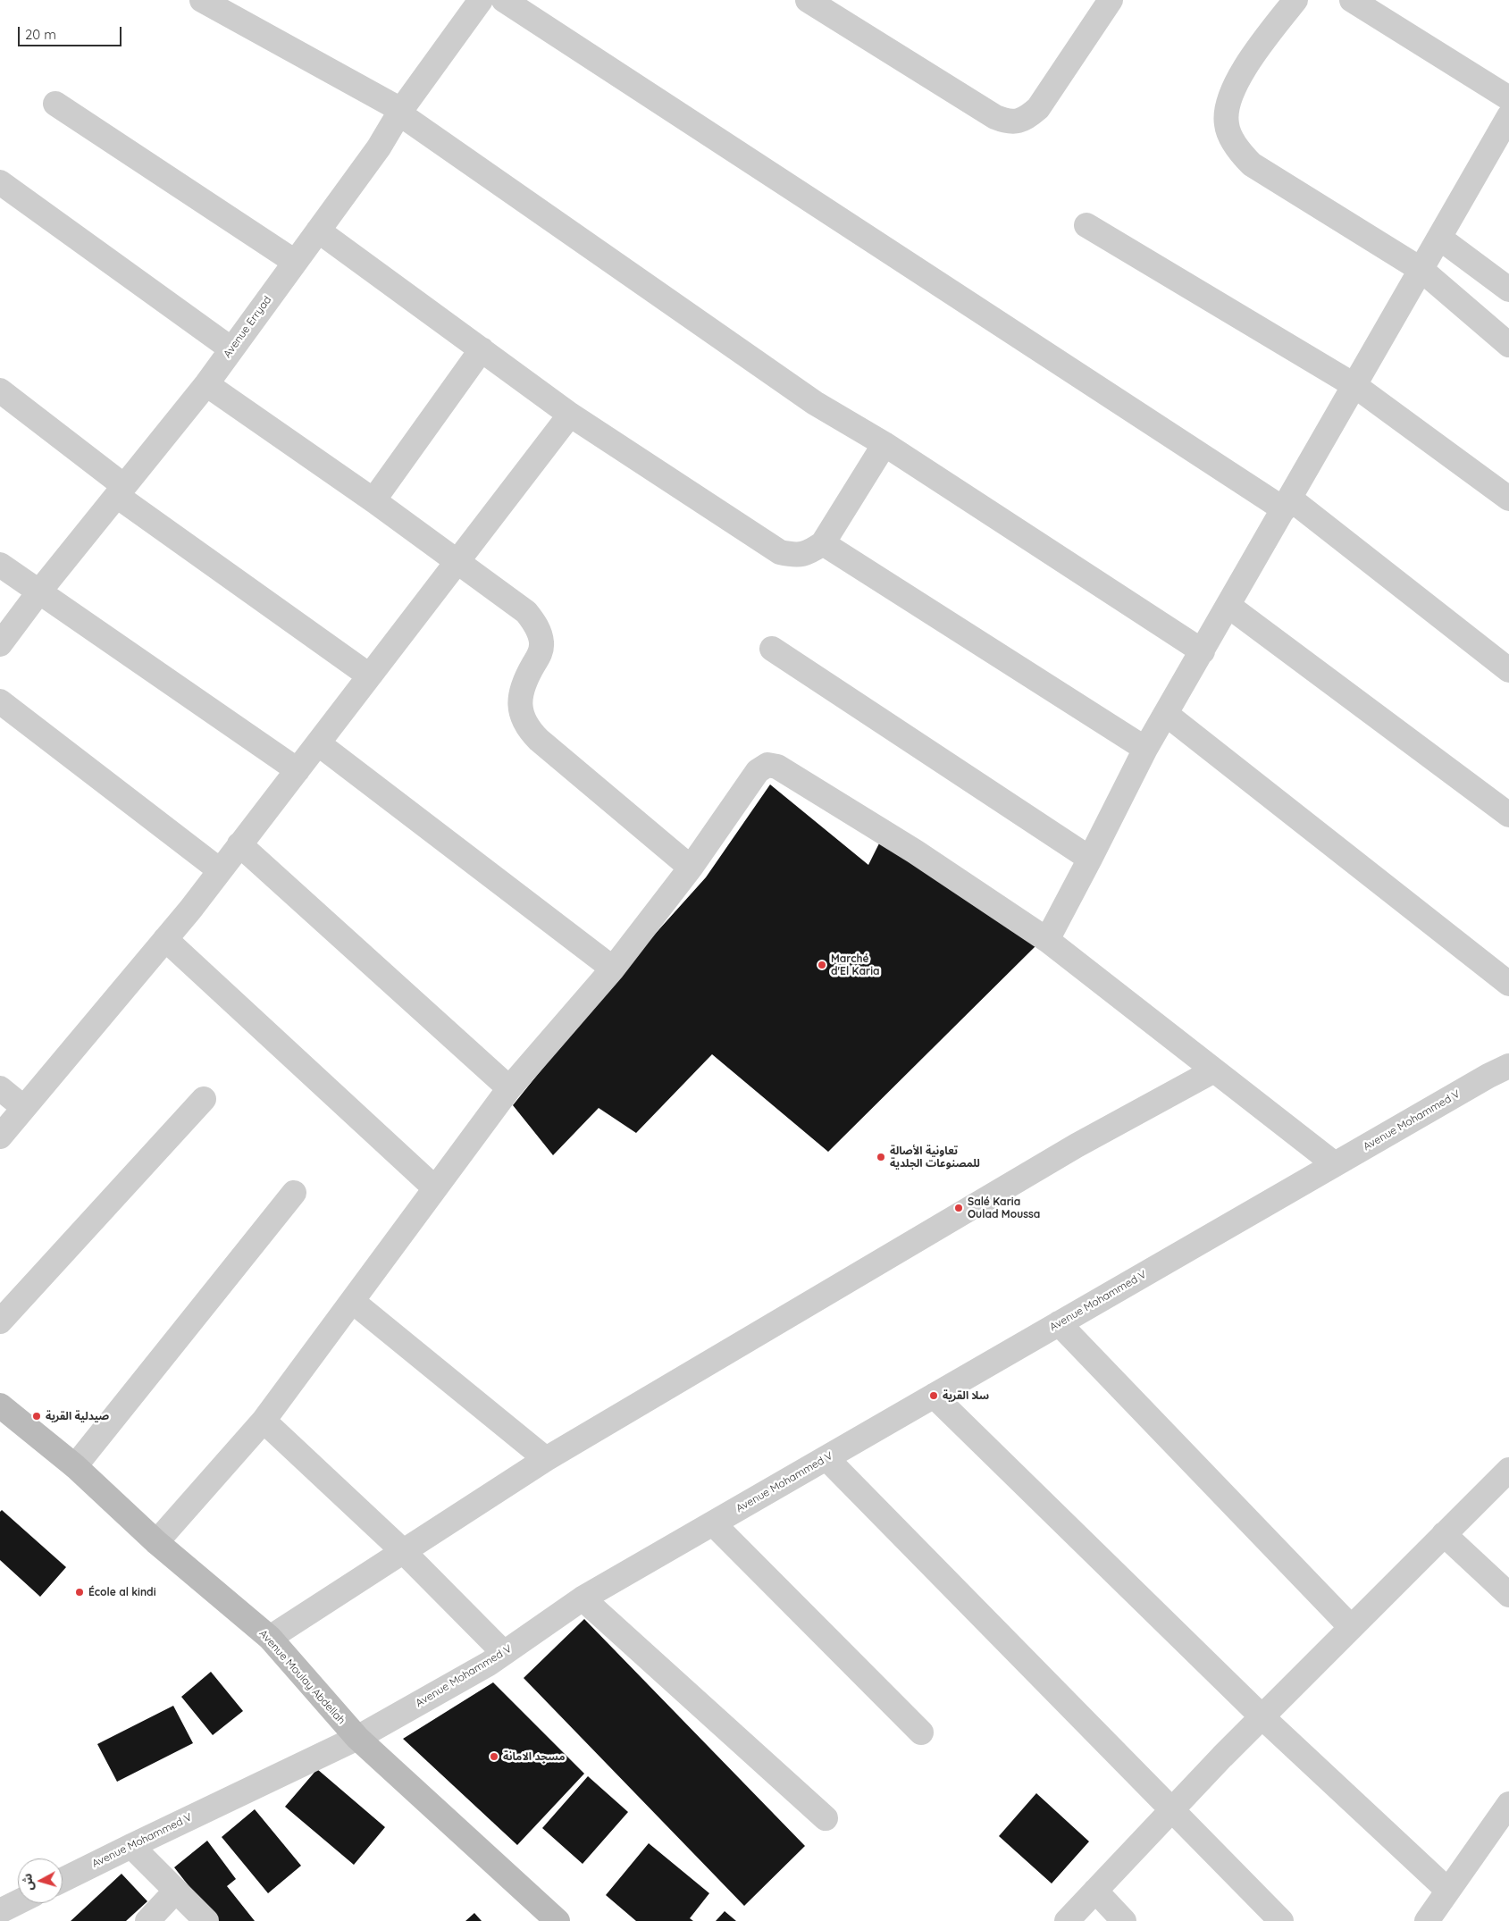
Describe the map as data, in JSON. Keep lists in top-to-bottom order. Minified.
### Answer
{"streets":{"street":["Avenue Erryad","Avenue Mohammed V","Avenue Moulay Abdellah"]},"crossings":[["Avenue Mohammed V","Avenue Moulay Abdellah"]],"places":["Marché d'El Karia","تعاونية الأصالة للمصنوعات الجلدية","Salé Karia Oulad Moussa","سلا القرية","صيدلية القرية","École al kindi","مسجد الامانة"],"scale_bar":"20 m","north":"left"}
